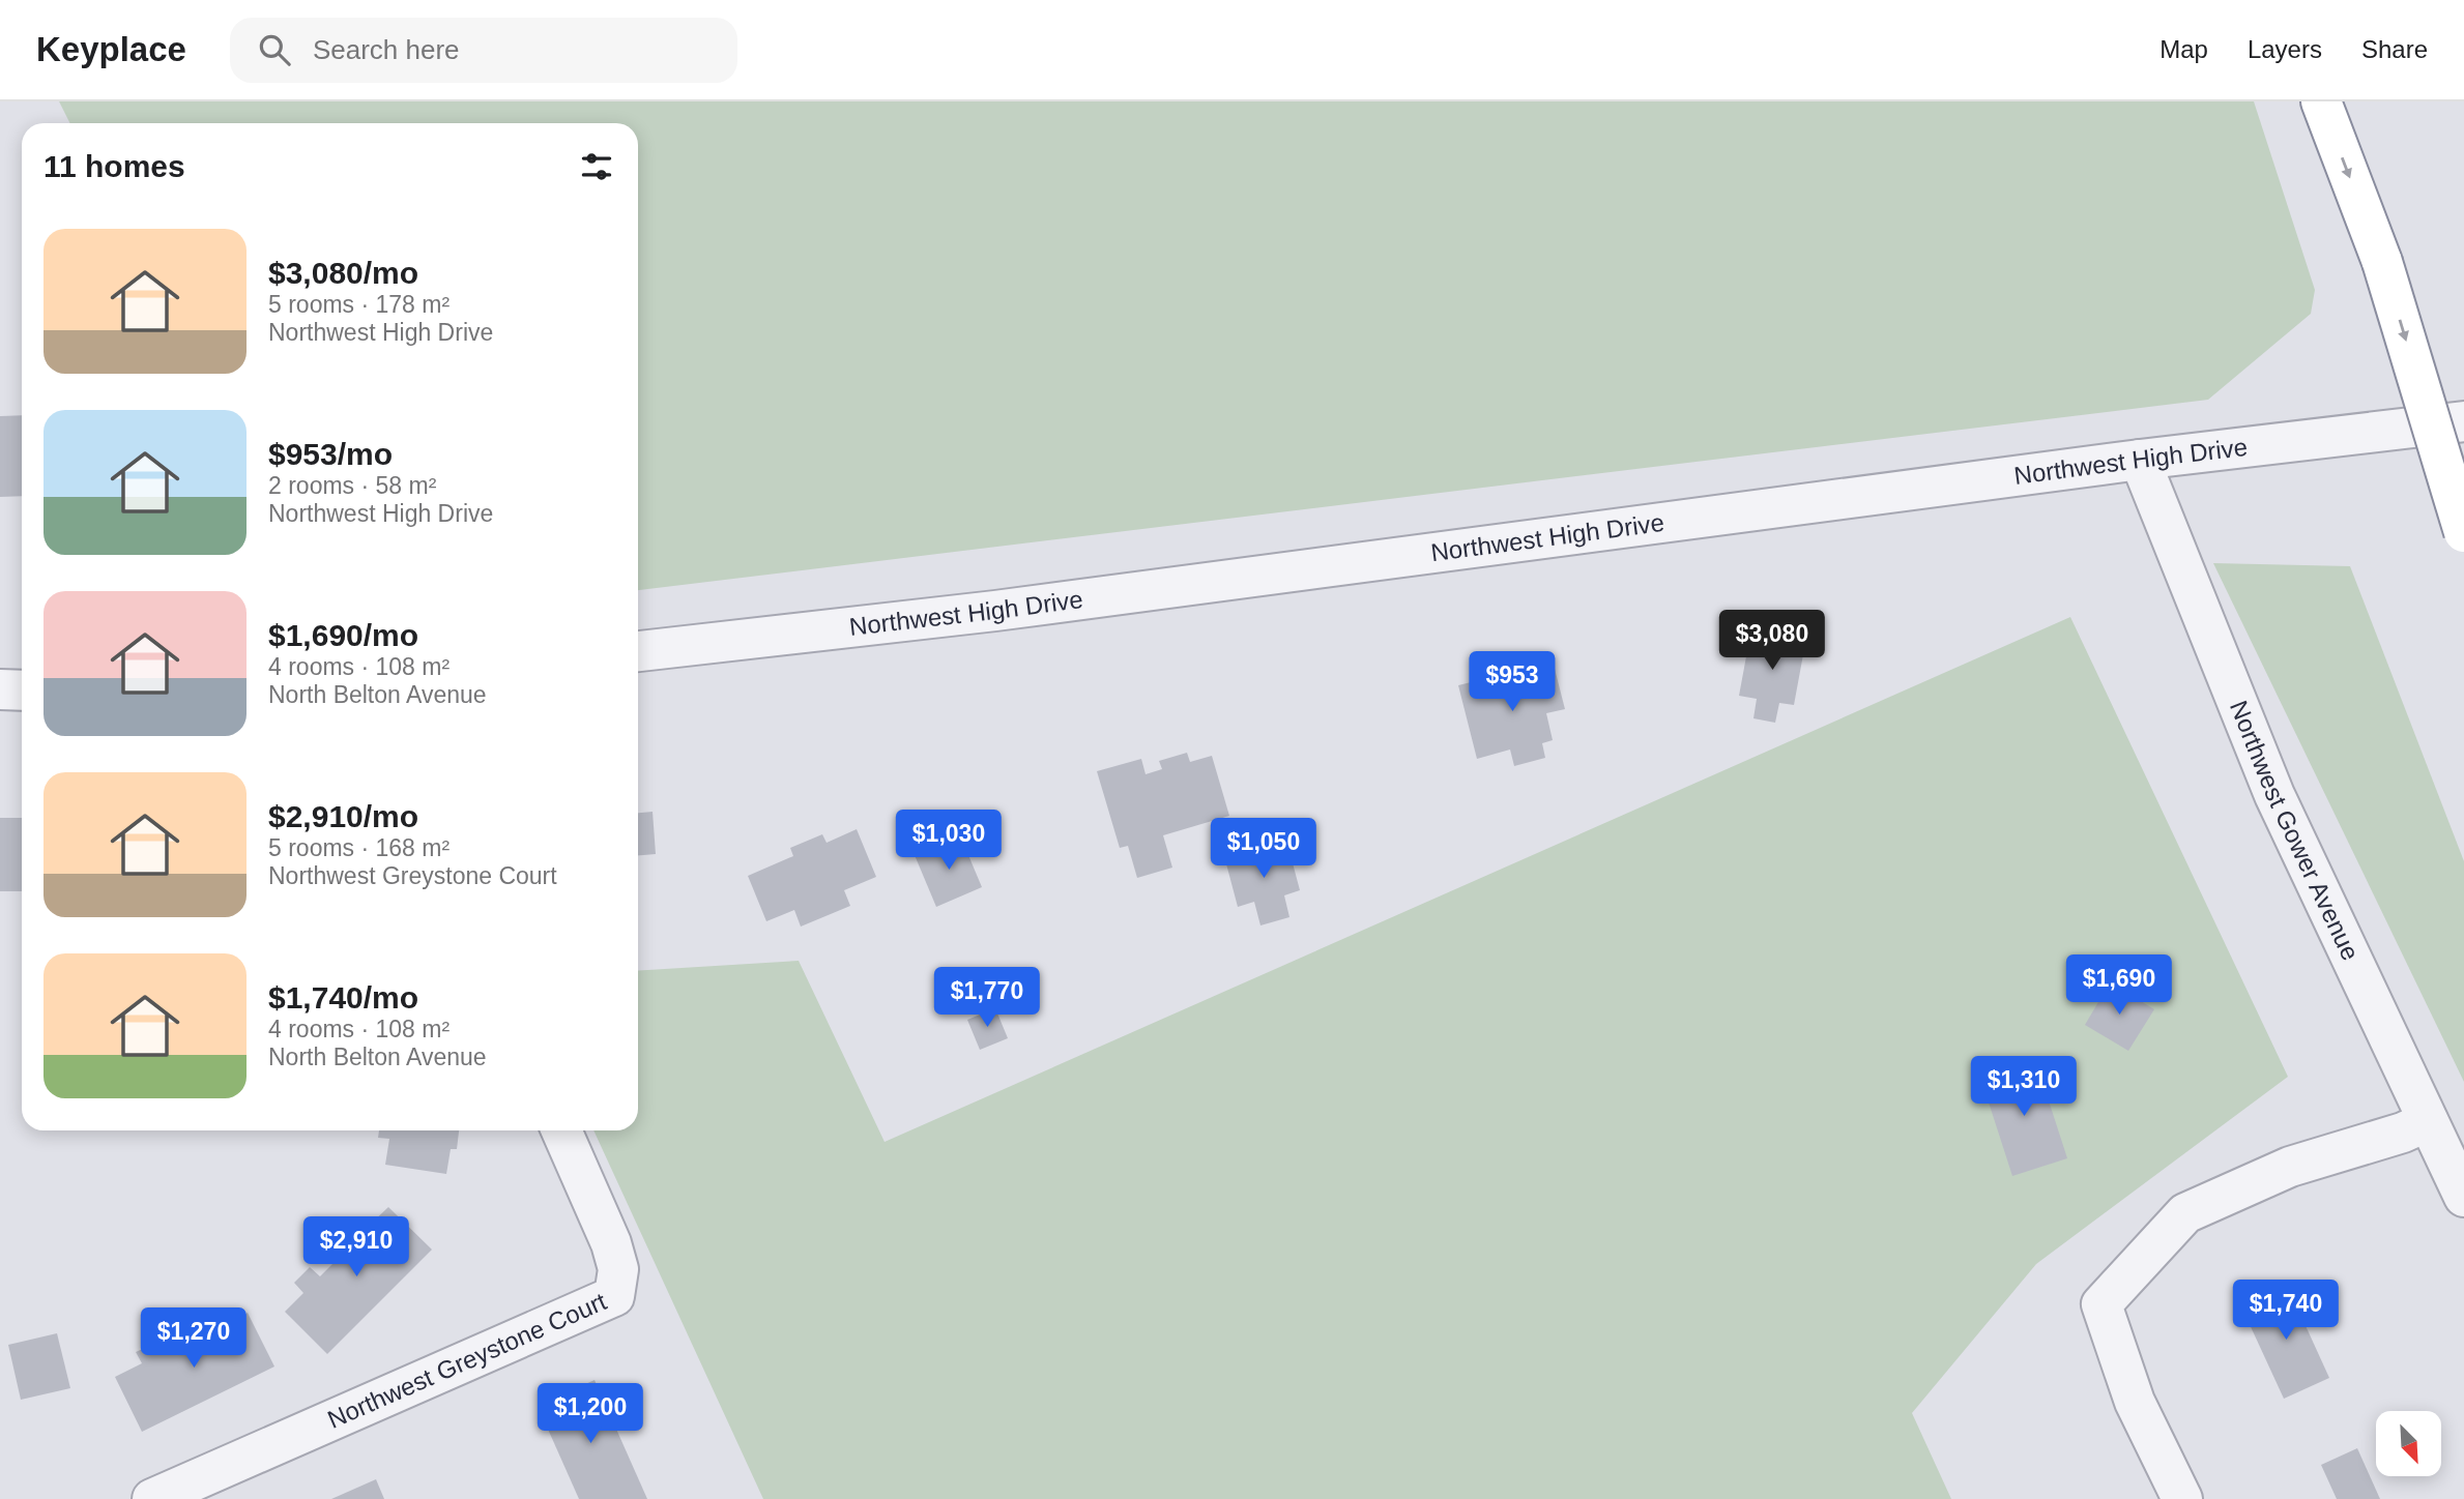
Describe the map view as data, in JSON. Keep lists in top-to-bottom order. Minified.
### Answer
{"streets":{"street":["Northwest High Drive","Northwest Gower Avenue","Northwest Greystone Court"]},"crossings":[["Northwest High Drive","Northwest Gower Avenue"]],"north":"bottom right","page":{"header":"Keyplace","search":"Search here","nav":["Map","Layers","Share"],"heading":"11 homes","list":[{"name":"$3,080/mo","note":"5 rooms · 178 m² · Northwest High Drive"},{"name":"$953/mo","note":"2 rooms · 58 m² · Northwest High Drive"},{"name":"$1,690/mo","note":"4 rooms · 108 m² · North Belton Avenue"},{"name":"$2,910/mo","note":"5 rooms · 168 m² · Northwest Greystone Court"},{"name":"$1,740/mo","note":"4 rooms · 108 m² · North Belton Avenue"}],"price":["$3,080","$953","$1,030","$1,050","$1,690","$1,770","$1,310","$2,910","$1,740","$1,270","$1,200"]}}
